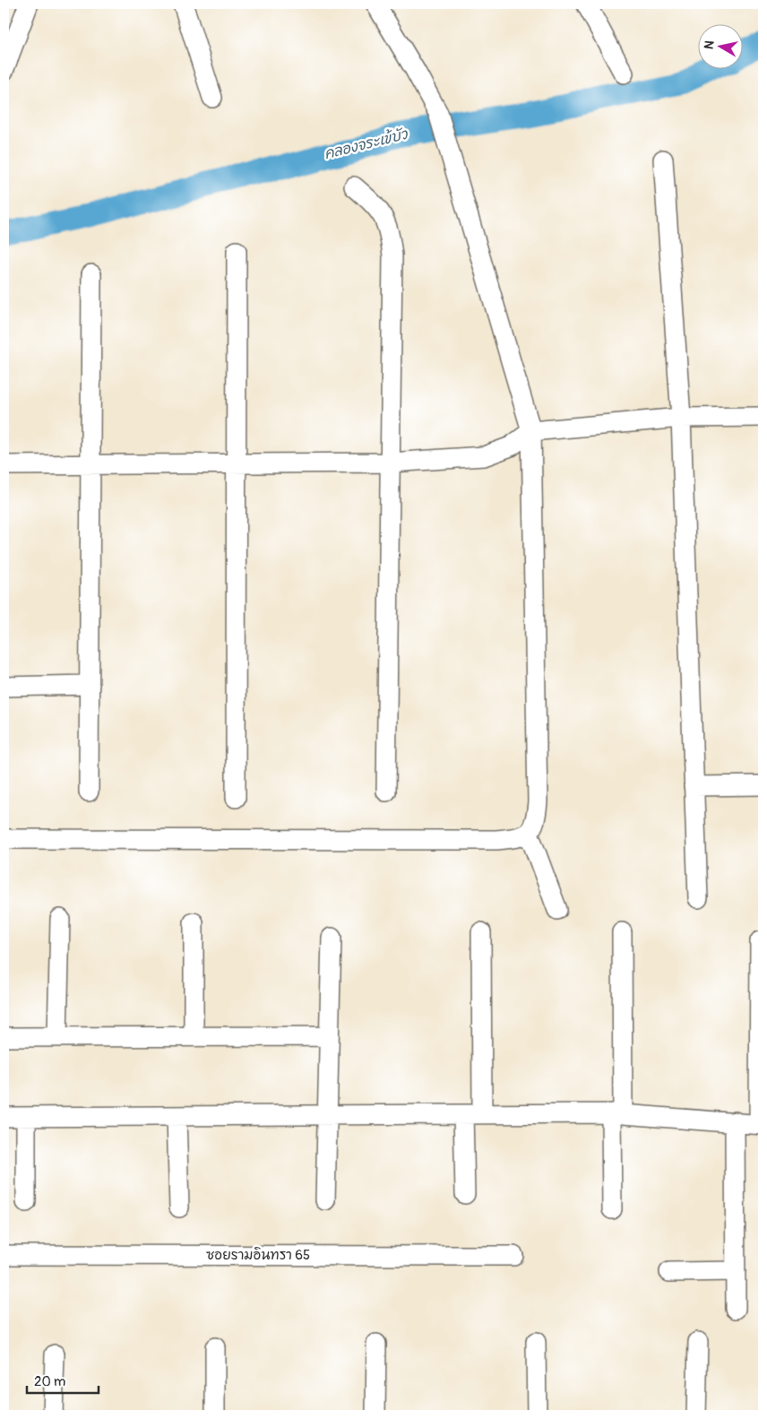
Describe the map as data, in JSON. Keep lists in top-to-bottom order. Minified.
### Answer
{"streets":{"street":["ซอยรามอินทรา 65"]},"water":["คลองจระเข้บัว"],"scale_bar":"20 m","north":"left"}
